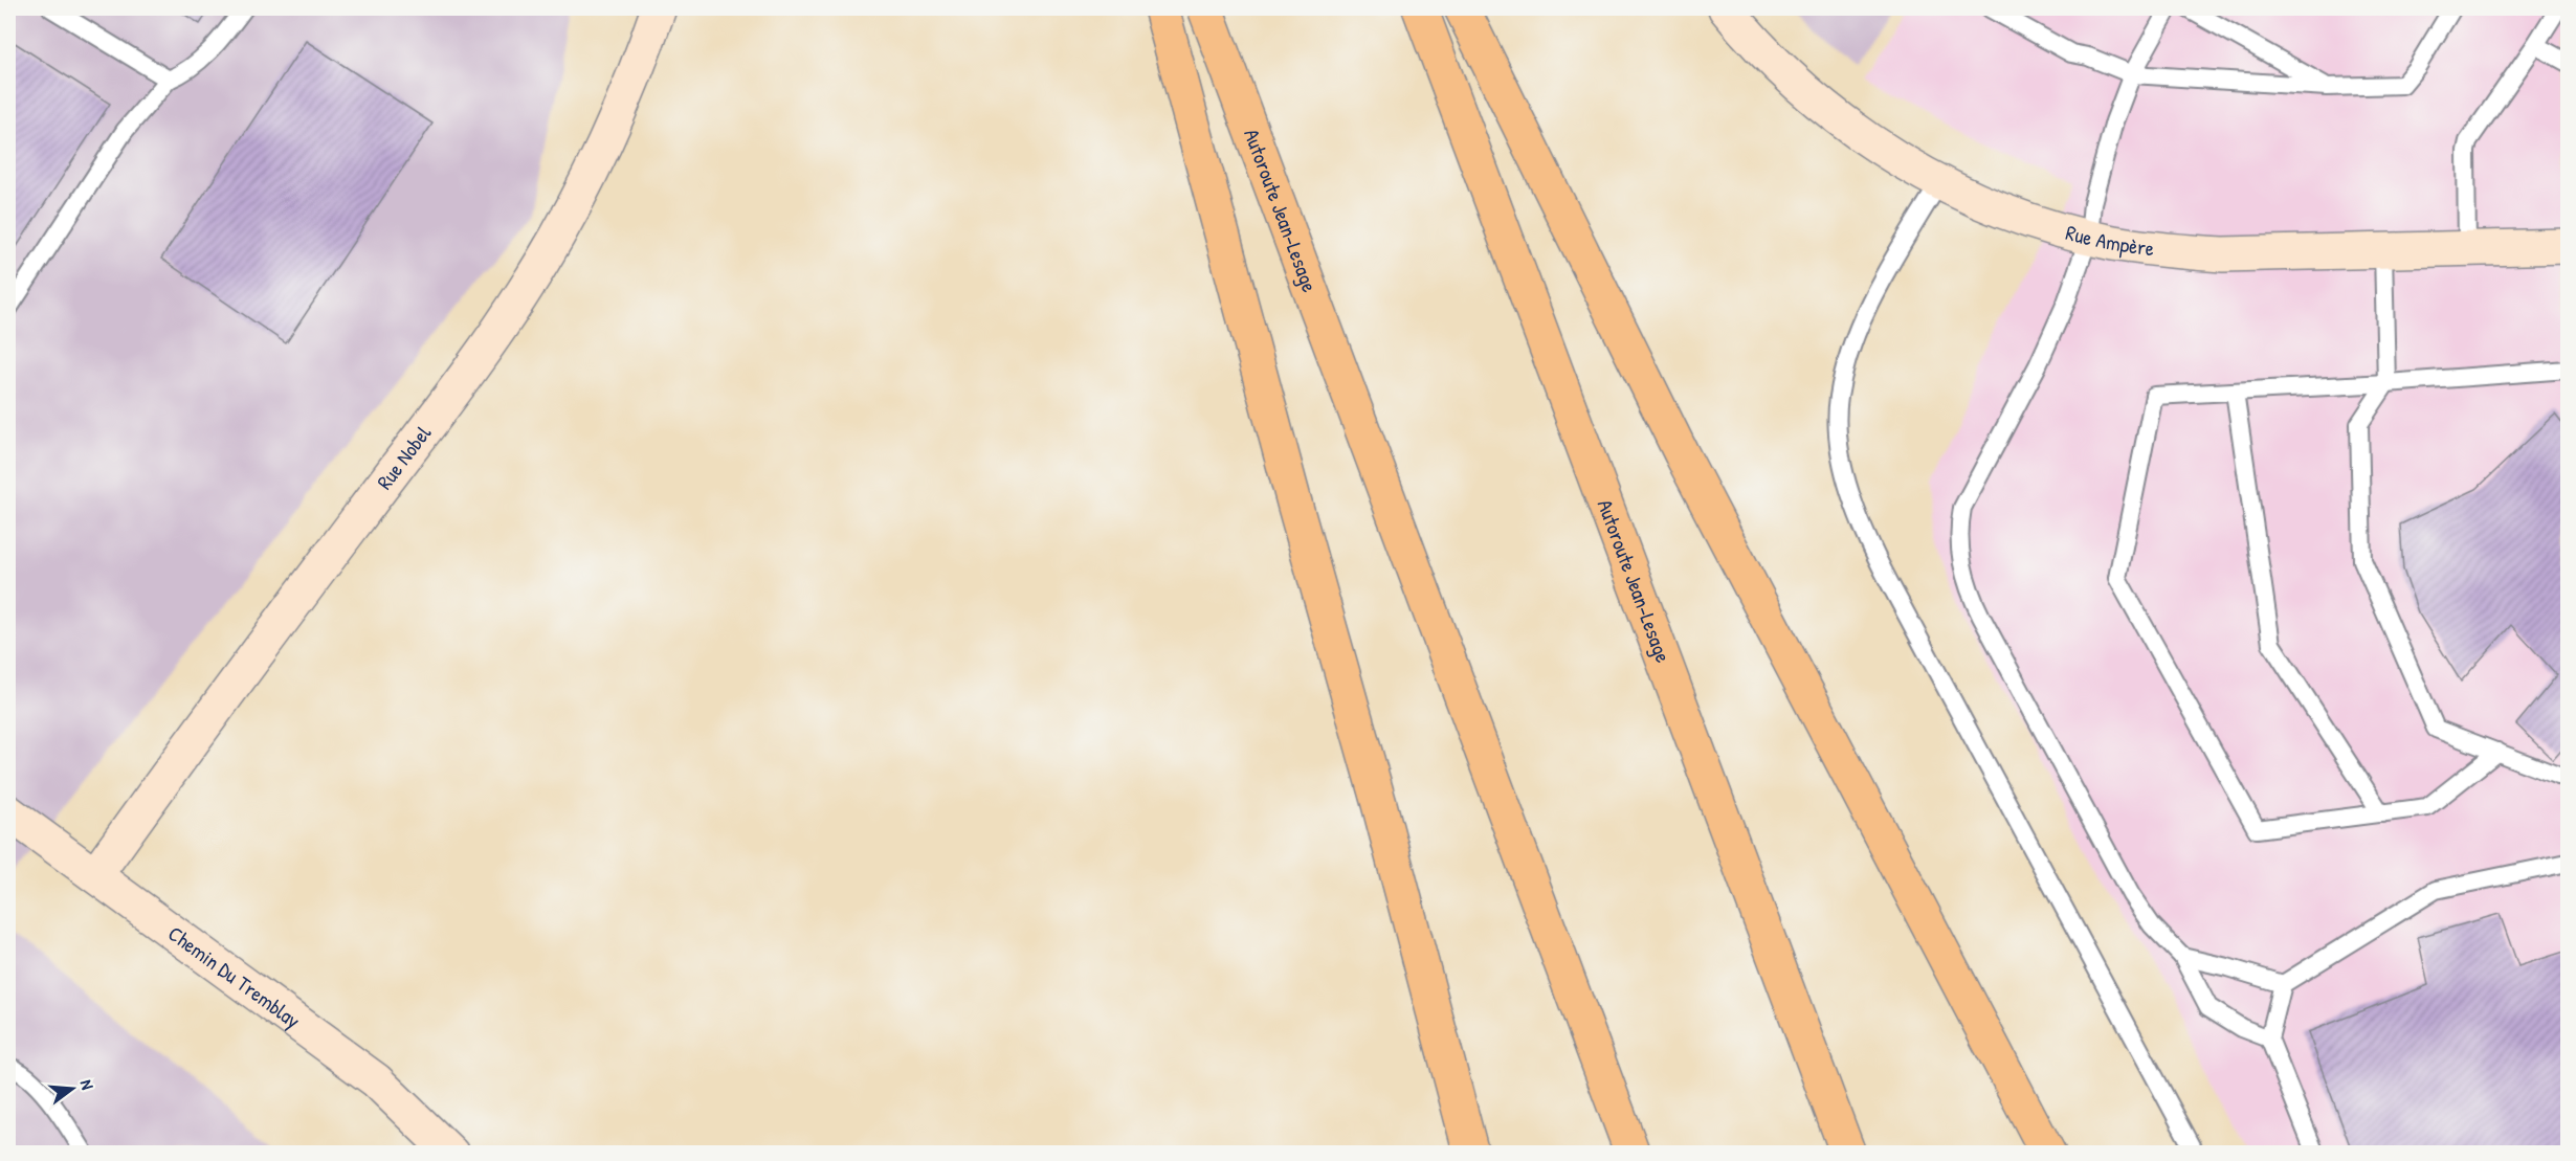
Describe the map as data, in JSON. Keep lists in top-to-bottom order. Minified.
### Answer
{"streets":{"highway":["Autoroute Jean-Lesage"],"street":["Rue Ampère","Rue Nobel","Chemin Du Tremblay"]},"crossings":[["Rue Nobel","Chemin Du Tremblay"]],"north":"right"}
